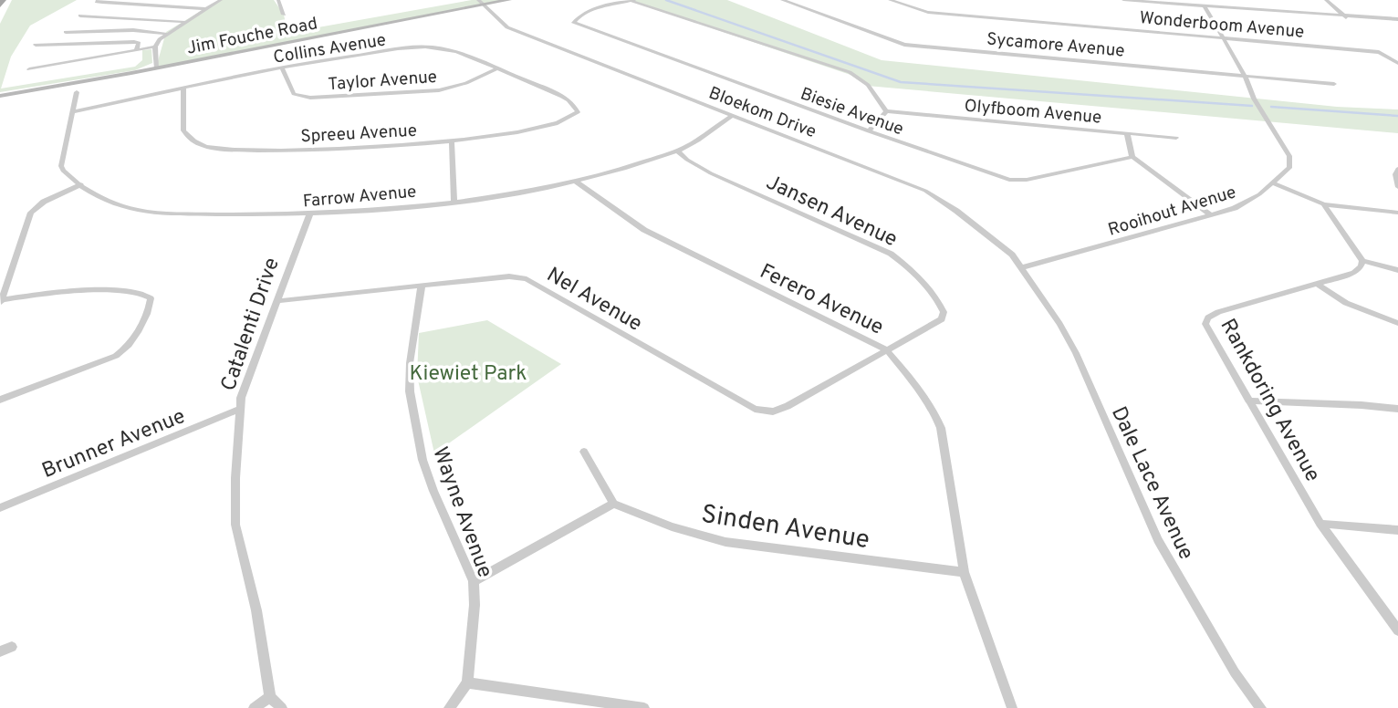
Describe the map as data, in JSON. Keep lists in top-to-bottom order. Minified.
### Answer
{"streets":{"street":["Wonderboom Avenue","Jim Fouche Road","Sycamore Avenue","Collins Avenue","Taylor Avenue","Biesie Avenue","Olyfboom Avenue","Bloekom Drive","Spreeu Avenue","Farrow Avenue","Jansen Avenue","Rooihout Avenue","Nel Avenue","Ferero Avenue","Catalenti Drive","Rankdoring Avenue","Brunner Avenue","Dale Lace Avenue","Wayne Avenue","Sinden Avenue"]},"crossings":[["Wonderboom Avenue","Rooihout Avenue"],["Jim Fouche Road","Bloekom Drive"],["Sycamore Avenue","Rooihout Avenue"],["Collins Avenue","Taylor Avenue"],["Collins Avenue","Spreeu Avenue"],["Collins Avenue","Farrow Avenue"],["Bloekom Drive","Farrow Avenue"],["Bloekom Drive","Rooihout Avenue"],["Bloekom Drive","Dale Lace Avenue"],["Farrow Avenue","Jansen Avenue"],["Farrow Avenue","Ferero Avenue"],["Farrow Avenue","Catalenti Drive"],["Jansen Avenue","Nel Avenue"],["Jansen Avenue","Ferero Avenue"],["Rooihout Avenue","Dale Lace Avenue"],["Nel Avenue","Catalenti Drive"],["Nel Avenue","Wayne Avenue"],["Ferero Avenue","Sinden Avenue"],["Catalenti Drive","Brunner Avenue"]],"parks":["Kiewiet Park"]}
